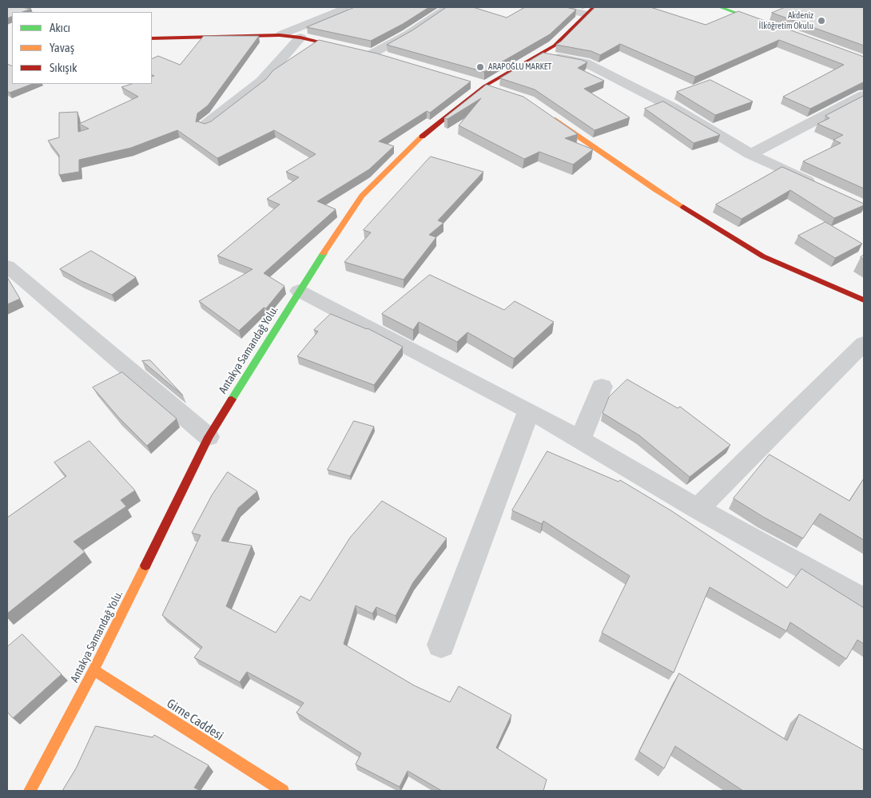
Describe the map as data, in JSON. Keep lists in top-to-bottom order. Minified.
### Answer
{"streets":{"street":["Antakya Samandağ Yolu.","Girne Caddesi"]},"crossings":[["Antakya Samandağ Yolu.","Girne Caddesi"]],"places":["Akdeniz İlköğretim Okulu","ARAPOĞLU MARKET"],"legend":["Akıcı","Yavaş","Sıkışık"]}
